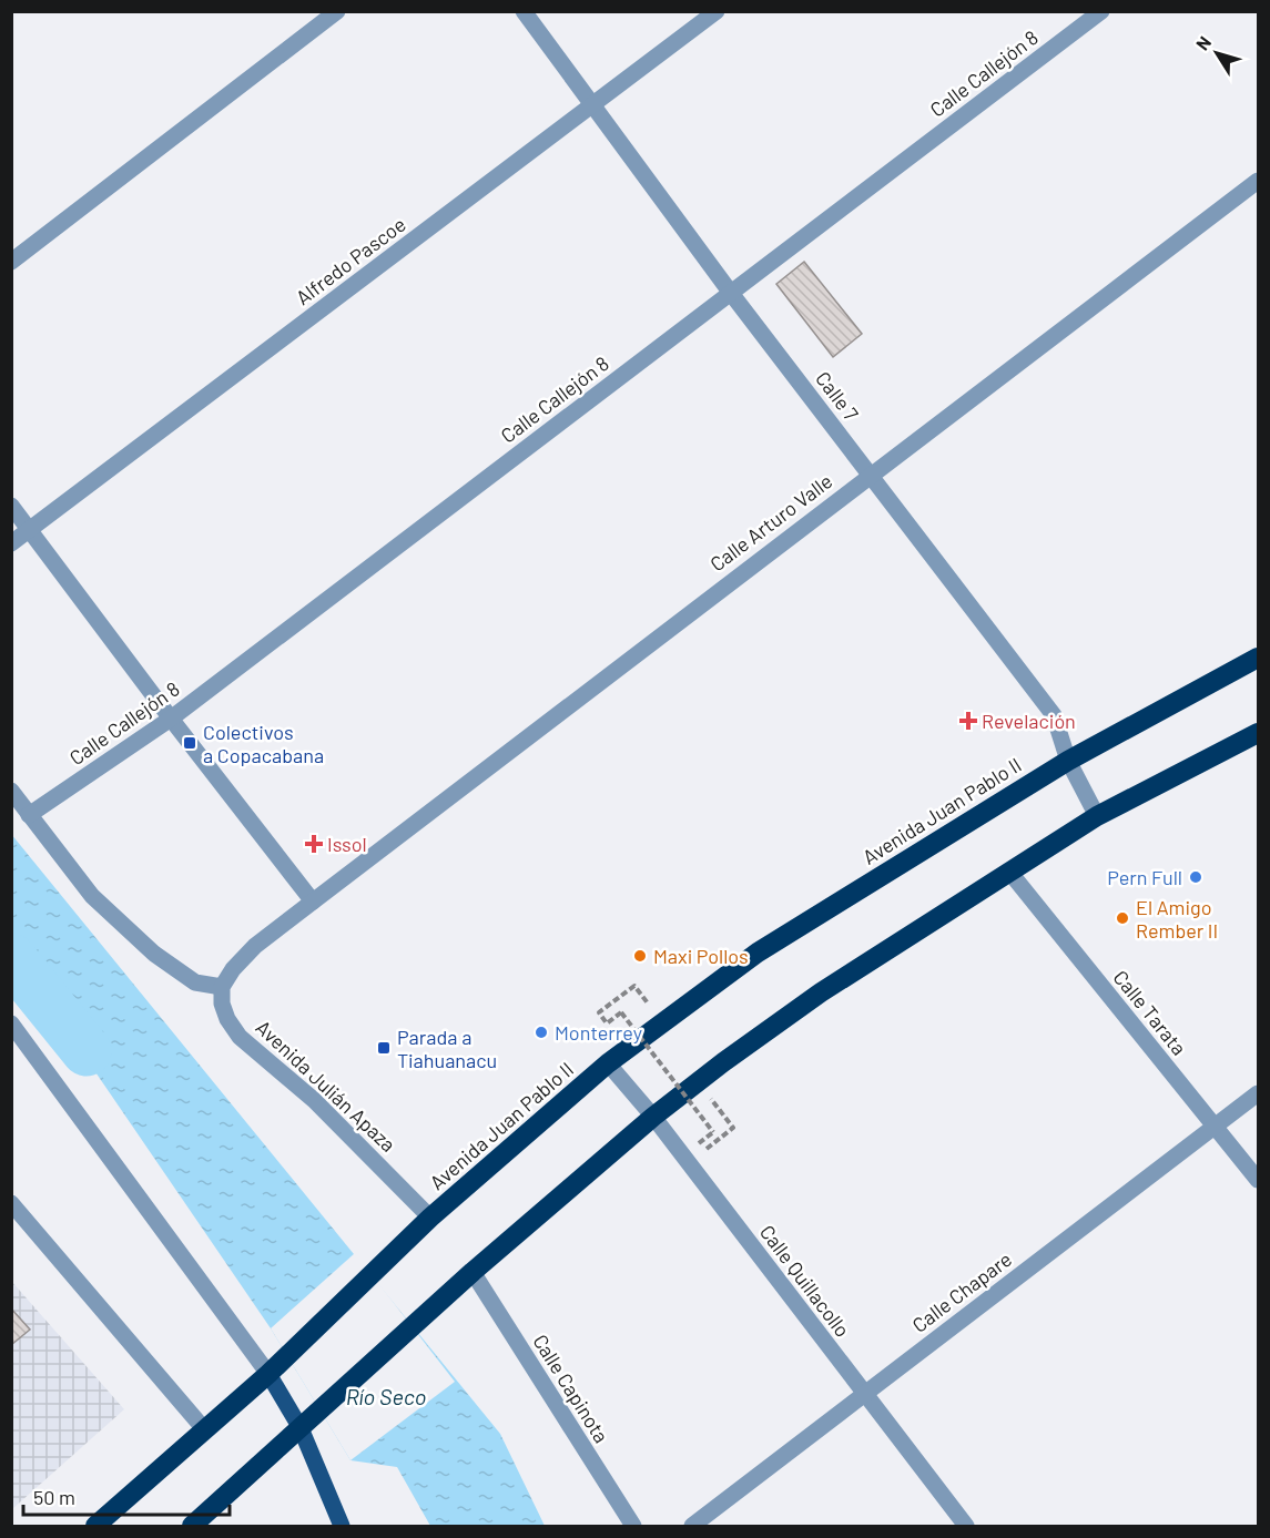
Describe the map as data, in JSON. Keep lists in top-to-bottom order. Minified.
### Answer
{"streets":{"highway":["Avenida Juan Pablo II"],"street":["Calle Callejón 8","Alfredo Pascoe","Calle 7","Calle Arturo Valle","Calle Tarata","Avenida Julián Apaza","Calle Quillacollo","Calle Chapare","Calle Capinota"]},"crossings":[["Calle Callejón 8","Calle 7"],["Alfredo Pascoe","Calle 7"],["Calle 7","Calle Arturo Valle"],["Calle 7","Avenida Juan Pablo II"],["Avenida Juan Pablo II","Avenida Julián Apaza"],["Avenida Juan Pablo II","Calle Quillacollo"],["Calle Tarata","Calle Chapare"],["Calle Quillacollo","Calle Chapare"]],"water":["Río Seco"],"places":{"health":["Revelación","Issol"],"transit":["Colectivos a Copacabana","Parada a Tiahuanacu"],"other":["Pern Full","El Amigo Rember II","Maxi Pollos","Monterrey"]},"scale_bar":"50 m","north":"top left"}
